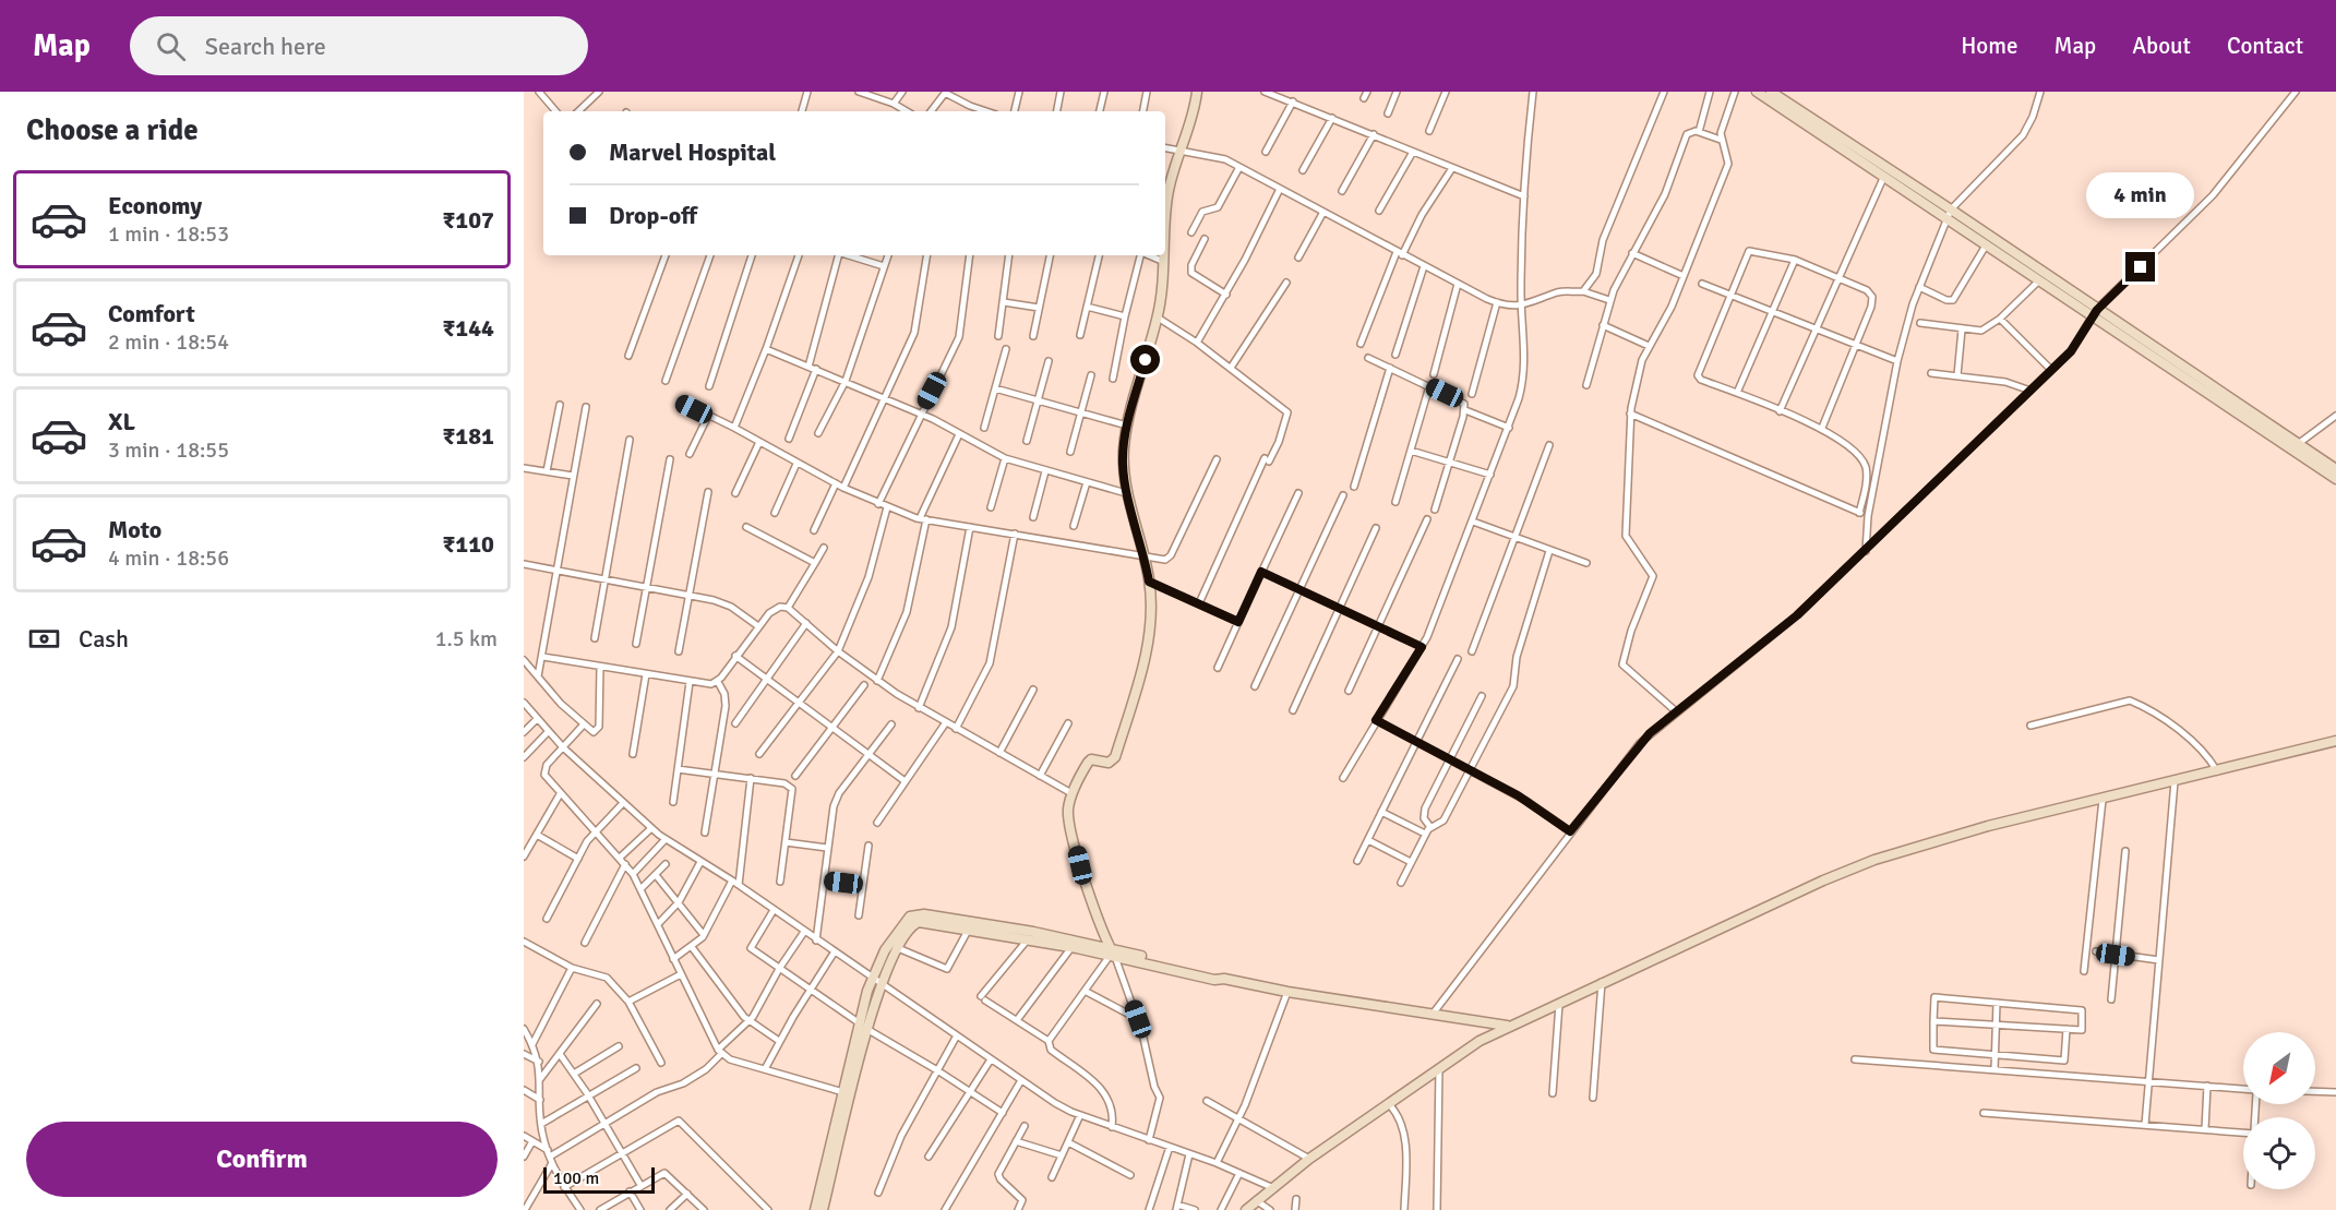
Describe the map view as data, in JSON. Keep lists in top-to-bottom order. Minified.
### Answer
{"scale_bar":"100 m","north":"bottom left","page":{"header":"Map","search":"Search here","nav":["Home","Map","About","Contact"],"heading":"Choose a ride","banner":["Marvel Hospital","Drop-off"],"list":[{"name":"Economy","note":"1 min · 18:53","value":"₹107"},{"name":"Comfort","note":"2 min · 18:54","value":"₹144"},{"name":"XL","note":"3 min · 18:55","value":"₹181"},{"name":"Moto","note":"4 min · 18:56","value":"₹110"}],"bubble":"4 min","pay":["Cash","1.5 km"],"buttons":"Confirm","scale":"100 m"}}
